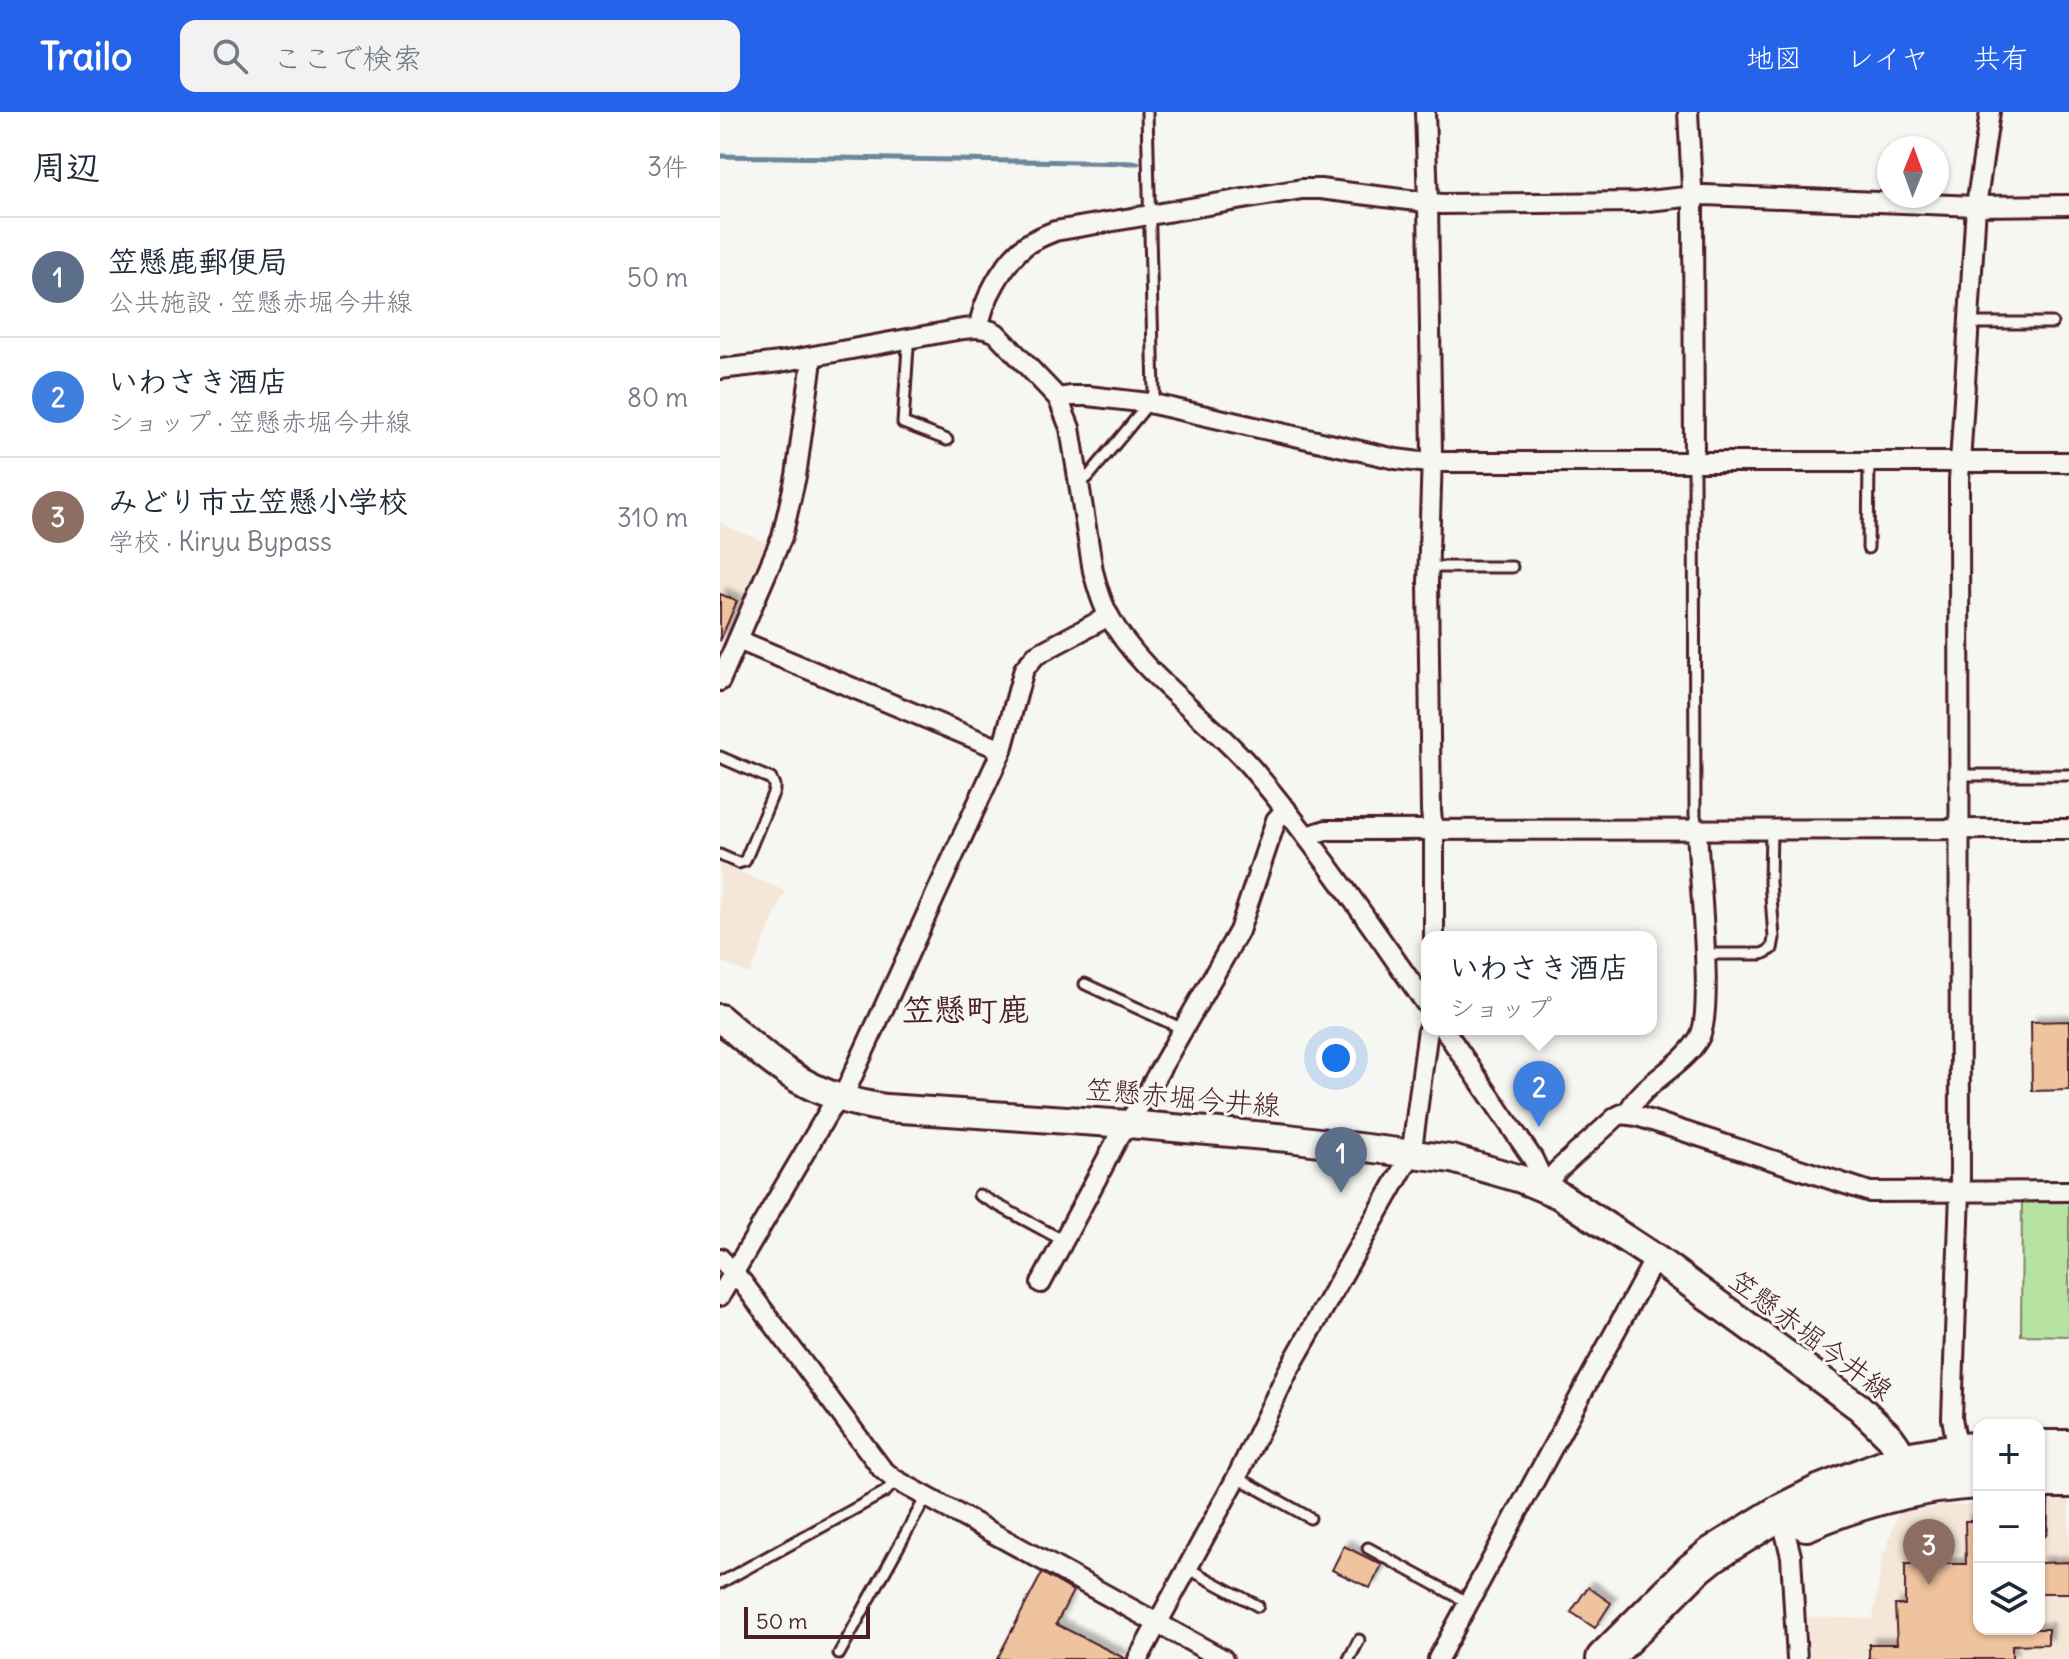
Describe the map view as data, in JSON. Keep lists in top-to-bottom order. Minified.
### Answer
{"streets":{"main road":["笠懸赤堀今井線"]},"districts":["笠懸町鹿"],"scale_bar":"50 m","north":"top","page":{"header":"Trailo","search":"ここで検索","nav":["地図","レイヤ","共有"],"heading":["周辺","3件"],"list":[{"mark":"1","name":"笠懸鹿郵便局","note":"公共施設 · 笠懸赤堀今井線","value":"50 m"},{"mark":"2","name":"いわさき酒店","note":"ショップ · 笠懸赤堀今井線","value":"80 m"},{"mark":"3","name":"みどり市立笠懸小学校","note":"学校 · Kiryu Bypass","value":"310 m"}],"popup":["いわさき酒店","ショップ"],"pins":["2","1","3"],"map_buttons":["+","−"],"scale":"50 m"}}
